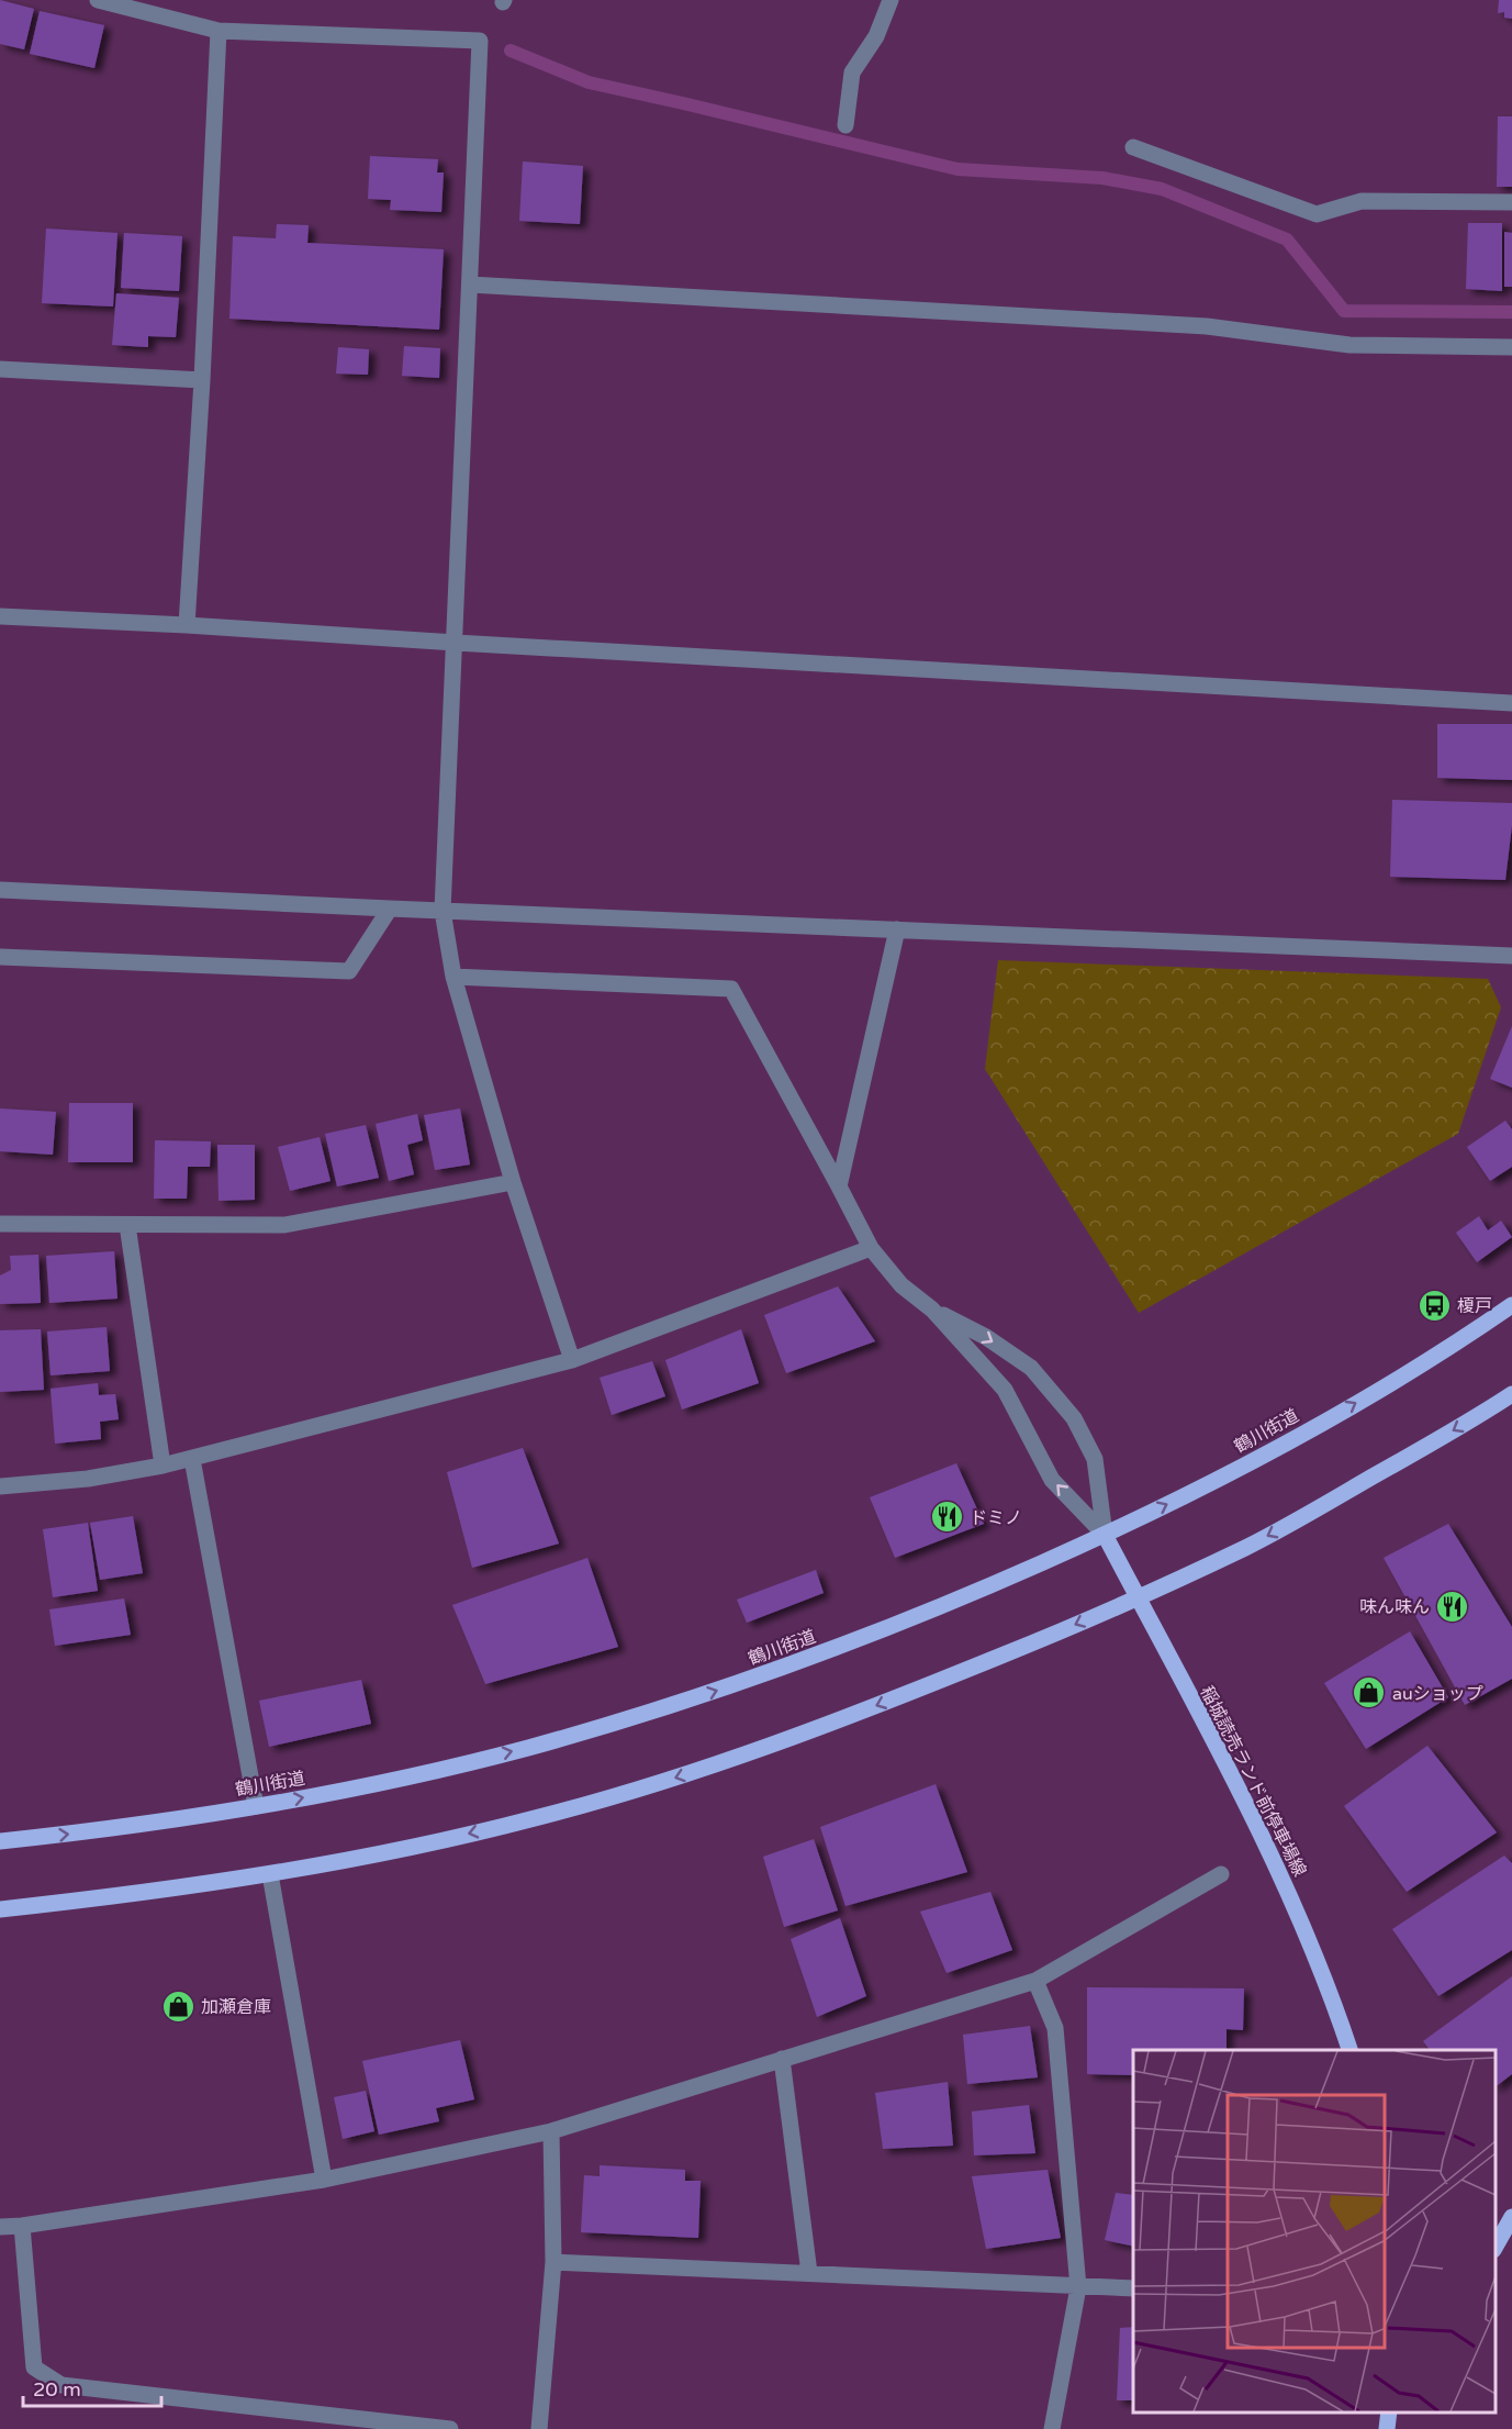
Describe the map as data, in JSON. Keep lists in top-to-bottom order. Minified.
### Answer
{"streets":{"main road":["鶴川街道","稲城読売ランド前停車場線"]},"crossings":[["鶴川街道","稲城読売ランド前停車場線"]],"places":{"bus stop":["榎戸"],"restaurant":["ドミノ","味ん味ん"],"shop":["auショップ","加瀬倉庫"]},"scale_bar":"20 m"}
